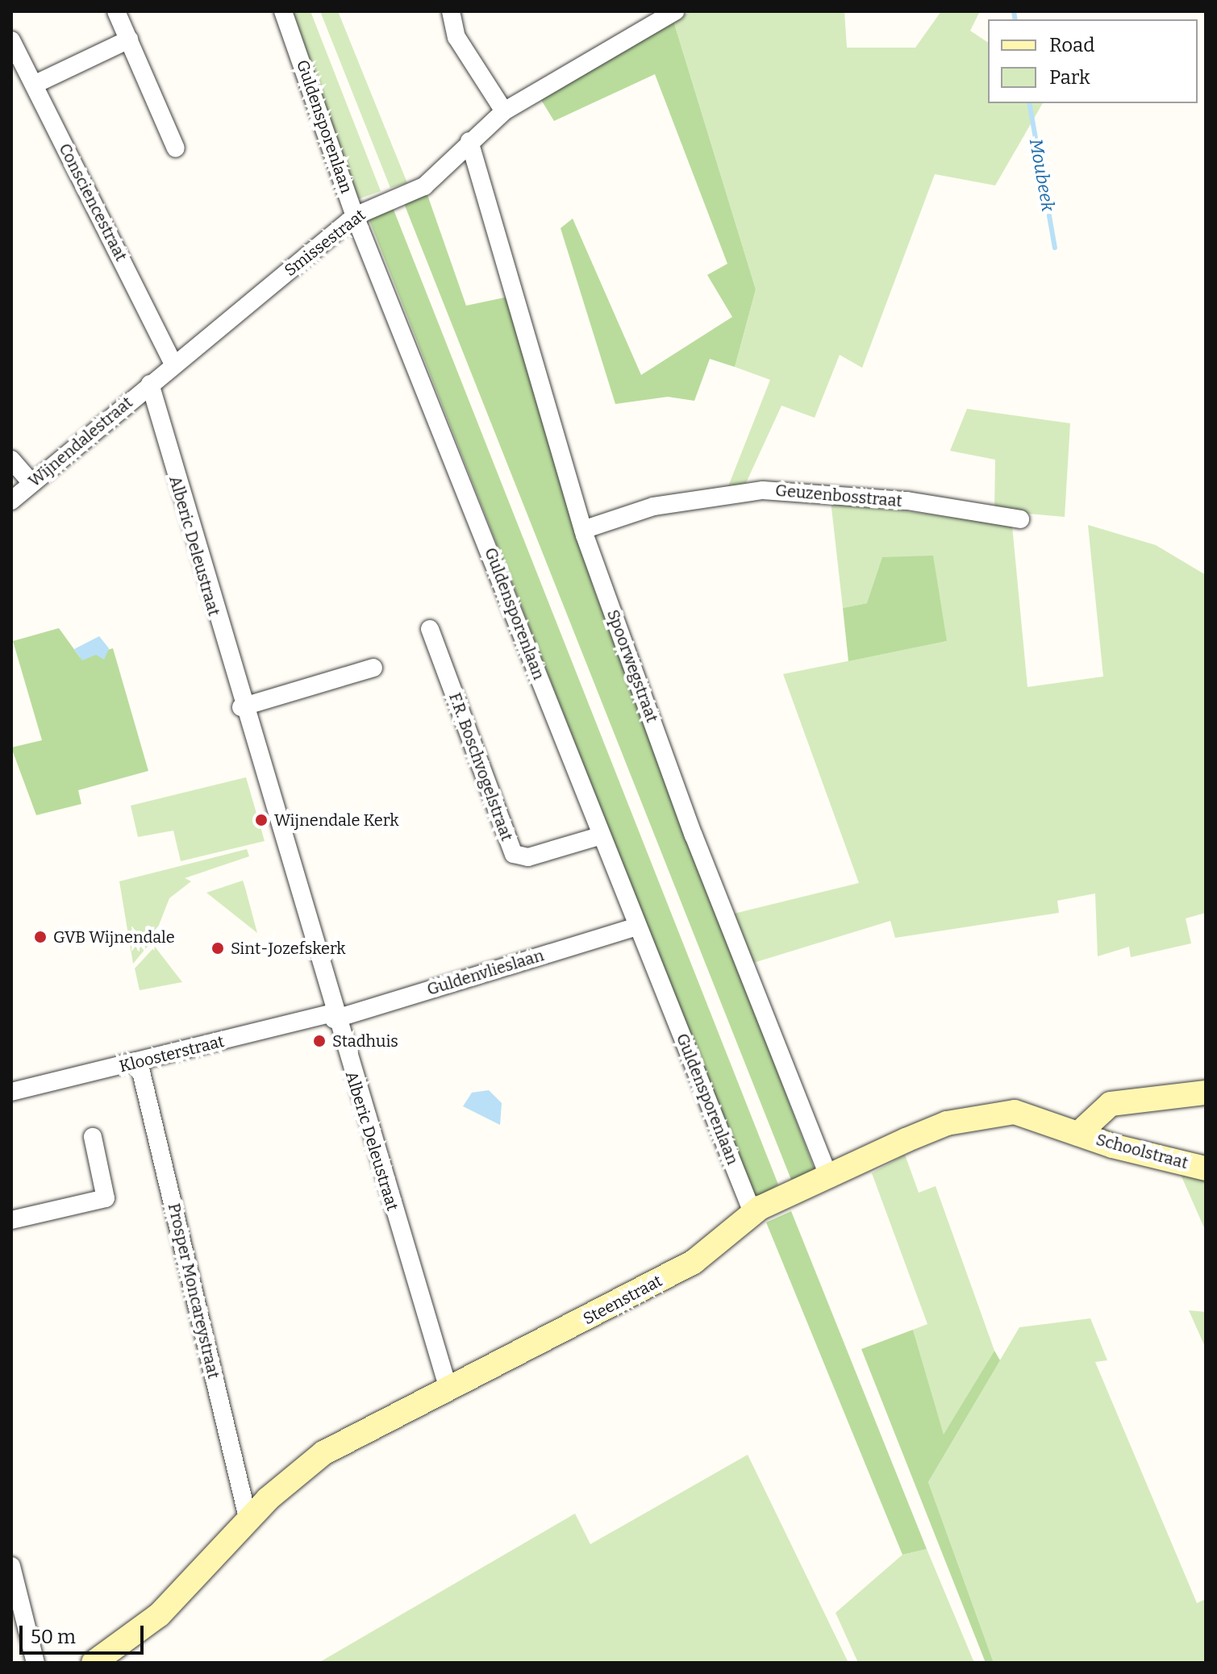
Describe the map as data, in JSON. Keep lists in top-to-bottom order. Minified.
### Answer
{"streets":{"street":["Guldensporenlaan","Consciencestraat","Smissestraat","Wijnendalestraat","Geuzenbosstraat","Alberic Deleustraat","Spoorwegstraat","F.R. Boschvogelstraat","Guldenvlieslaan","Kloosterstraat","Schoolstraat","Prosper Moncareystraat","Steenstraat"]},"crossings":[["Guldensporenlaan","Smissestraat"],["Guldensporenlaan","F.R. Boschvogelstraat"],["Guldensporenlaan","Guldenvlieslaan"],["Guldensporenlaan","Steenstraat"],["Consciencestraat","Smissestraat"],["Smissestraat","Wijnendalestraat"],["Smissestraat","Alberic Deleustraat"],["Smissestraat","Spoorwegstraat"],["Wijnendalestraat","Alberic Deleustraat"],["Geuzenbosstraat","Spoorwegstraat"],["Alberic Deleustraat","Guldenvlieslaan"],["Alberic Deleustraat","Kloosterstraat"],["Alberic Deleustraat","Steenstraat"],["Spoorwegstraat","Steenstraat"],["Guldenvlieslaan","Kloosterstraat"],["Kloosterstraat","Prosper Moncareystraat"],["Schoolstraat","Steenstraat"],["Prosper Moncareystraat","Steenstraat"]],"water":["Moubeek"],"places":["Wijnendale Kerk","GVB Wijnendale","Sint-Jozefskerk","Stadhuis"],"legend":["Road","Park"],"scale_bar":"50 m"}
